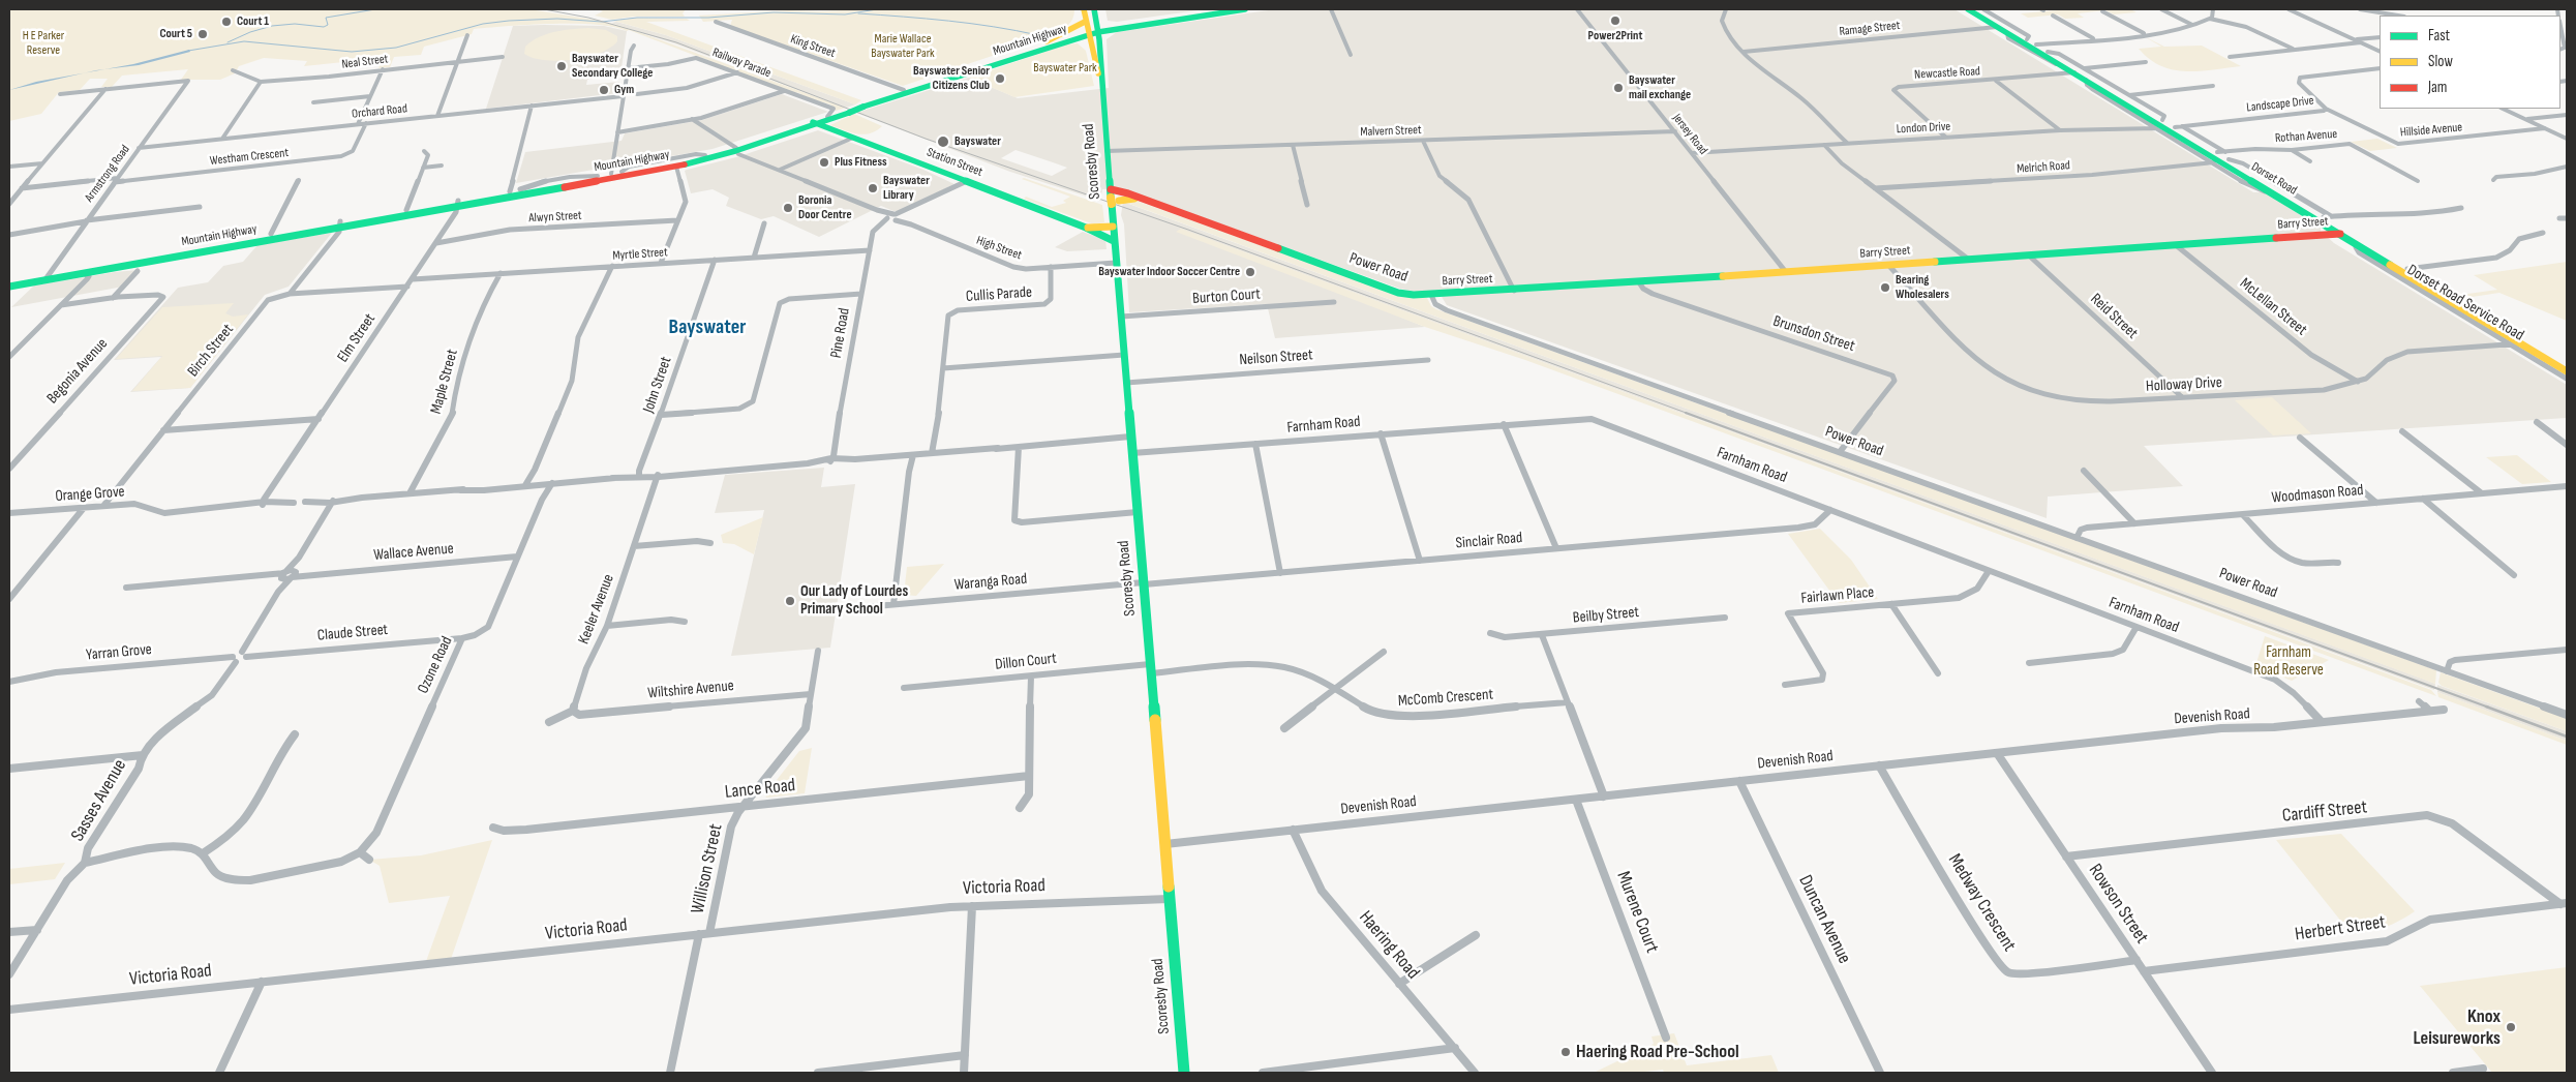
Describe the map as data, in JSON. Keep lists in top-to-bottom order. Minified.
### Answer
{"streets":{"main road":["Mountain Highway","Scoresby Road","Station Street","Dorset Road","Barry Street","Power Road"],"street":["Ramage Street","King Street","Neal Street","Railway Parade","Newcastle Road","Landscape Drive","Orchard Road","London Drive","Hillside Avenue","Malvern Street","Jersey Road","Rothan Avenue","Westham Crescent","Melrich Road","Armstrong Road","Alwyn Street","High Street","Myrtle Street","Cullis Parade","Burton Court","Dorset Road Service Road","McLellan Street","Reid Street","Pine Road","Brunsdon Street","Elm Street","Birch Street","Neilson Street","Begonia Avenue","Maple Street","John Street","Holloway Drive","Farnham Road","Orange Grove","Woodmason Road","Sinclair Road","Wallace Avenue","Waranga Road","Fairlawn Place","Keeler Avenue","Beilby Street","Claude Street","Yarran Grove","Dillon Court","Ozone Road","Wiltshire Avenue","McComb Crescent","Devenish Road","Lance Road","Sasses Avenue","Cardiff Street","Willison Street","Victoria Road","Medway Crescent","Rowson Street","Murene Court","Duncan Avenue","Herbert Street","Haering Road"]},"crossings":[["Ramage Street","Dorset Road"],["Mountain Highway","King Street"],["Mountain Highway","Railway Parade"],["Mountain Highway","Scoresby Road"],["Mountain Highway","Station Street"],["Mountain Highway","Armstrong Road"],["Mountain Highway","Elm Street"],["Newcastle Road","London Drive"],["Newcastle Road","Dorset Road"],["Landscape Drive","London Drive"],["Landscape Drive","Hillside Avenue"],["Landscape Drive","Dorset Road"],["Orchard Road","Westham Crescent"],["Orchard Road","Armstrong Road"],["London Drive","Jersey Road"],["London Drive","Dorset Road"],["Malvern Street","Jersey Road"],["Malvern Street","Scoresby Road"],["Jersey Road","Barry Street"],["Rothan Avenue","Melrich Road"],["Rothan Avenue","Dorset Road"],["Westham Crescent","Armstrong Road"],["Scoresby Road","Station Street"],["Scoresby Road","High Street"],["Scoresby Road","Power Road"],["Scoresby Road","Burton Court"],["Scoresby Road","Neilson Street"],["Scoresby Road","Farnham Road"],["Scoresby Road","Orange Grove"],["Scoresby Road","Sinclair Road"],["Scoresby Road","Waranga Road"],["Scoresby Road","Dillon Court"],["Scoresby Road","McComb Crescent"],["Scoresby Road","Devenish Road"],["Scoresby Road","Victoria Road"],["Melrich Road","Dorset Road"],["Dorset Road","Barry Street"],["Dorset Road","Dorset Road Service Road"],["Dorset Road","Holloway Drive"],["Alwyn Street","Elm Street"],["Barry Street","Power Road"],["Barry Street","McLellan Street"],["Barry Street","Reid Street"],["Barry Street","Brunsdon Street"],["Barry Street","Holloway Drive"],["High Street","Cullis Parade"],["Myrtle Street","Pine Road"],["Myrtle Street","Elm Street"],["Myrtle Street","Maple Street"],["Myrtle Street","John Street"],["Power Road","Brunsdon Street"],["Power Road","Woodmason Road"],["Cullis Parade","Orange Grove"],["Dorset Road Service Road","Holloway Drive"],["McLellan Street","Holloway Drive"],["Reid Street","Holloway Drive"],["Pine Road","Orange Grove"],["Elm Street","Birch Street"],["Elm Street","Orange Grove"],["Birch Street","Orange Grove"],["Maple Street","Orange Grove"],["John Street","Orange Grove"],["Farnham Road","Sinclair Road"],["Farnham Road","Fairlawn Place"],["Farnham Road","Devenish Road"],["Orange Grove","Keeler Avenue"],["Orange Grove","Ozone Road"],["Sinclair Road","Waranga Road"],["Wallace Avenue","Ozone Road"],["Keeler Avenue","Wiltshire Avenue"],["Claude Street","Ozone Road"],["Yarran Grove","Sasses Avenue"],["Dillon Court","McComb Crescent"],["Wiltshire Avenue","Willison Street"],["Devenish Road","Medway Crescent"],["Devenish Road","Rowson Street"],["Devenish Road","Murene Court"],["Devenish Road","Duncan Avenue"],["Devenish Road","Haering Road"],["Lance Road","Willison Street"],["Cardiff Street","Rowson Street"],["Cardiff Street","Herbert Street"],["Willison Street","Victoria Road"],["Medway Crescent","Rowson Street"],["Rowson Street","Herbert Street"]],"districts":["Bayswater"],"parks":["H E Parker Reserve","Marie Wallace Bayswater Park","Bayswater Park","Farnham Road Reserve"],"places":["Power2Print","Court 1","Court 5","Bayswater Secondary College","Bayswater Senior Citizens Club","Bayswater mail exchange","Gym","Bayswater","Plus Fitness","Bayswater Library","Boronia Door Centre","Bayswater Indoor Soccer Centre","Bearing Wholesalers","Our Lady of Lourdes Primary School","Knox Leisureworks","Haering Road Pre-School"],"legend":["Fast","Slow","Jam"]}
